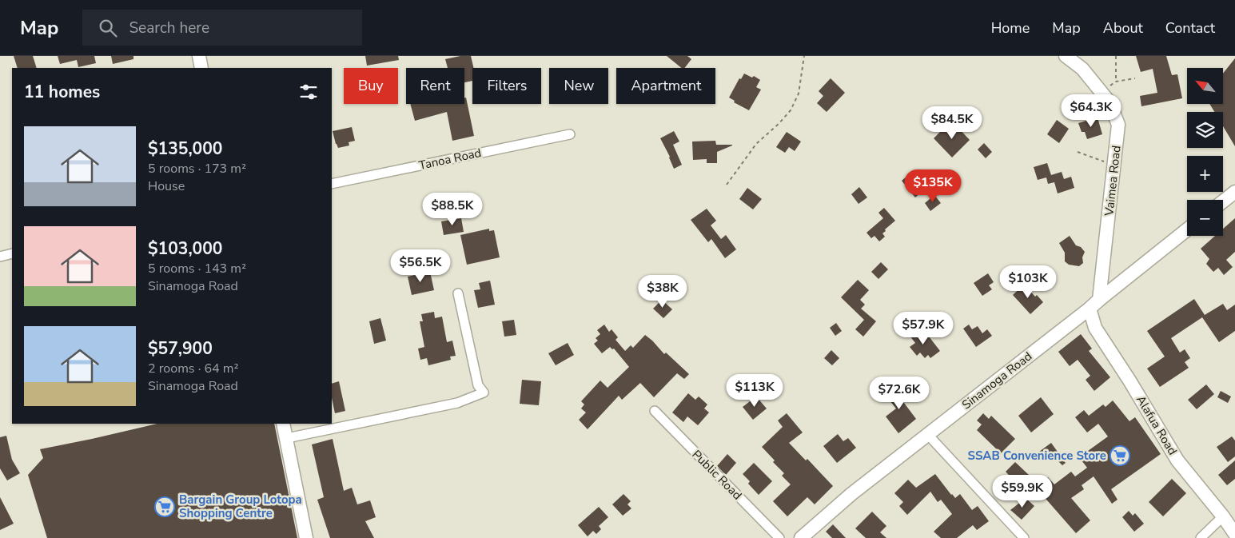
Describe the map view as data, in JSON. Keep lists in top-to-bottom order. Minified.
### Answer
{"streets":{"street":["Tanoa Road","Vaimea Road","Sinamoga Road","Alafua Road","Public Road"]},"crossings":[["Vaimea Road","Sinamoga Road"],["Sinamoga Road","Alafua Road"]],"places":{"supermarket":["SSAB Convenience Store","Bargain Group Lotopa Shopping Centre"]},"north":"top left","page":{"header":"Map","search":"Search here","nav":["Home","Map","About","Contact"],"map_buttons":["+","−"],"chip":["Buy","Rent","Filters","New","Apartment"],"heading":"11 homes","price":["$64.3K","$84.5K","$135K","$88.5K","$56.5K","$103K","$38K","$57.9K","$113K","$72.6K","$59.9K"],"list":[{"name":"$135,000","note":"5 rooms · 173 m² · House"},{"name":"$103,000","note":"5 rooms · 143 m² · Sinamoga Road"},{"name":"$57,900","note":"2 rooms · 64 m² · Sinamoga Road"}]}}
